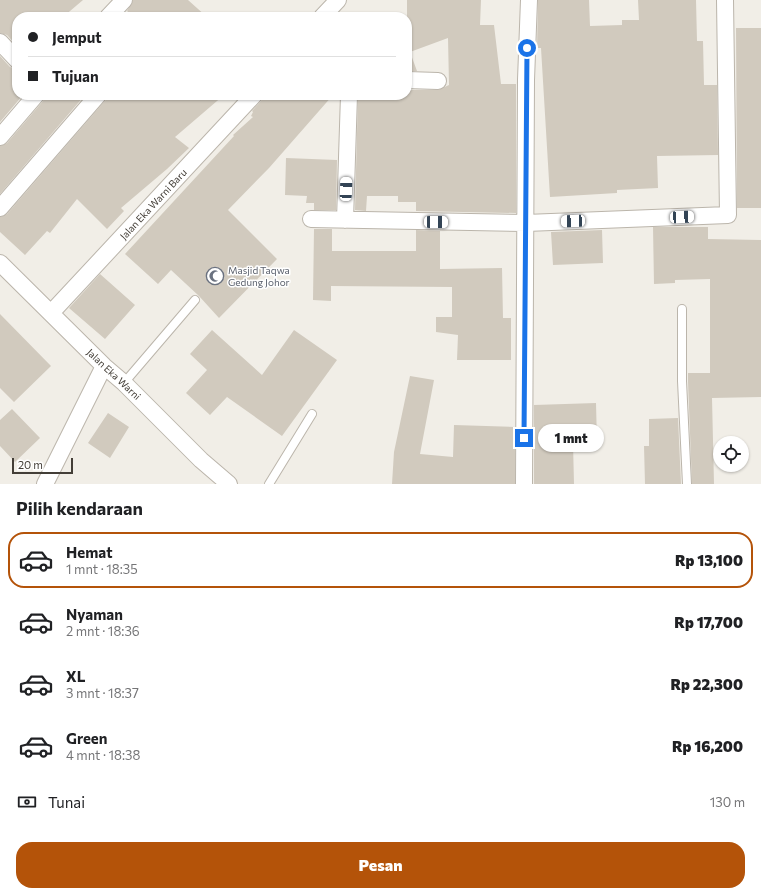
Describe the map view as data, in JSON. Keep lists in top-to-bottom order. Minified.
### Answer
{"streets":{"street":["Jalan Eka Warni Baru","Jalan Eka Warni"]},"crossings":[["Jalan Eka Warni Baru","Jalan Eka Warni"]],"places":{"mosque":["Masjid Taqwa Gedung Johor"]},"scale_bar":"20 m","page":{"banner":["Jemput","Tujuan"],"bubble":"1 mnt","scale":"20 m","heading":"Pilih kendaraan","list":[{"name":"Hemat","note":"1 mnt · 18:35","value":"Rp 13,100"},{"name":"Nyaman","note":"2 mnt · 18:36","value":"Rp 17,700"},{"name":"XL","note":"3 mnt · 18:37","value":"Rp 22,300"},{"name":"Green","note":"4 mnt · 18:38","value":"Rp 16,200"}],"pay":["Tunai","130 m"],"buttons":"Pesan"}}
